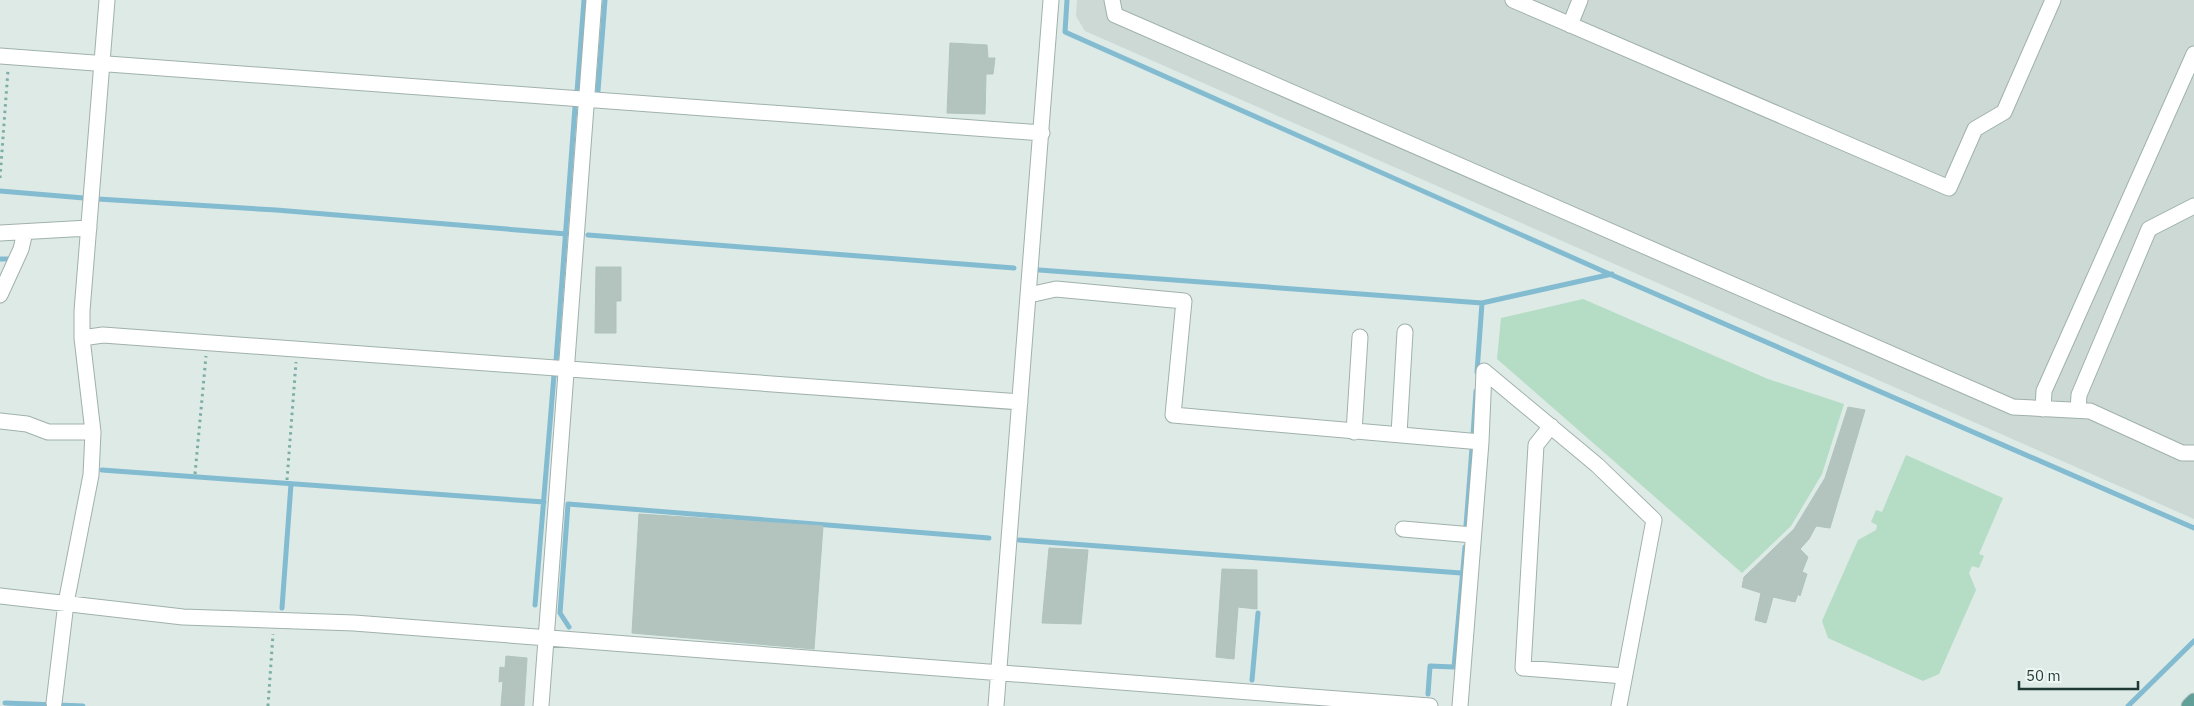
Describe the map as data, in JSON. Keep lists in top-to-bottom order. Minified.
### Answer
{"scale_bar":"50 m"}
